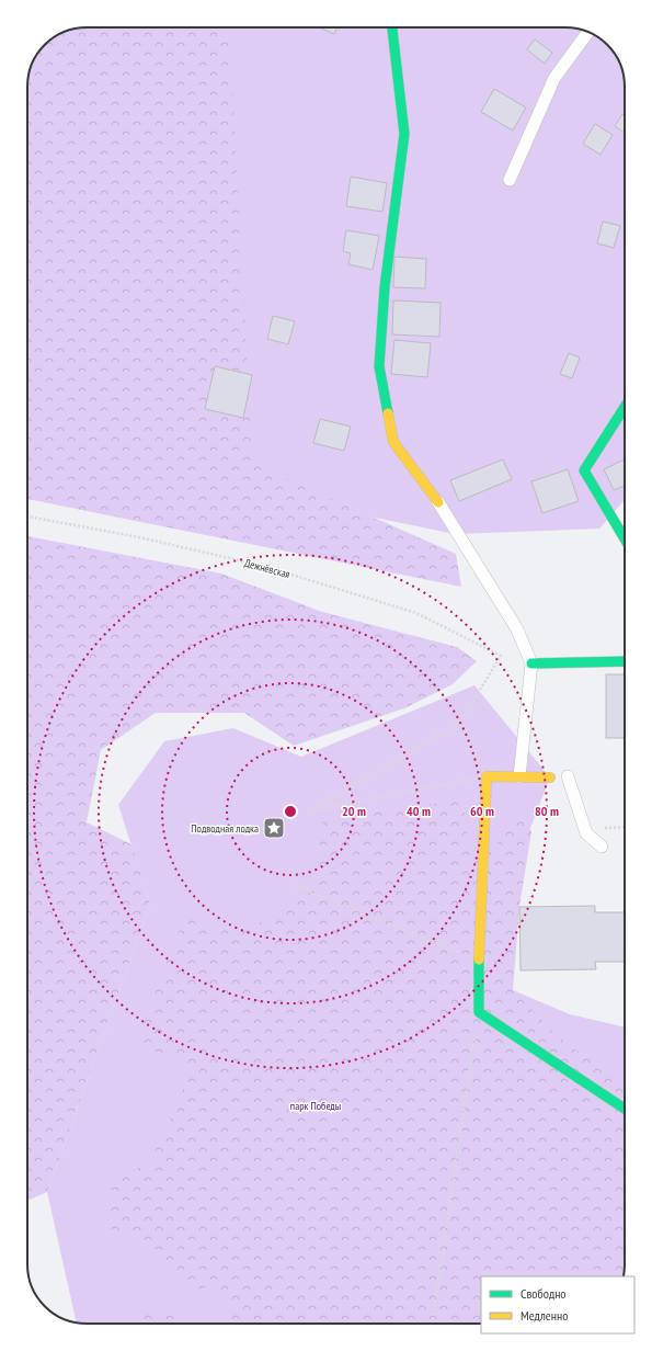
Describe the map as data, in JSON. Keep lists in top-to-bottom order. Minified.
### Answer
{"streets":{"path":["Дежнёвская"]},"parks":["парк Победы"],"places":{"place":["Подводная лодка"]},"legend":["Свободно","Медленно"],"rings":["20 m","40 m","60 m","80 m"]}
